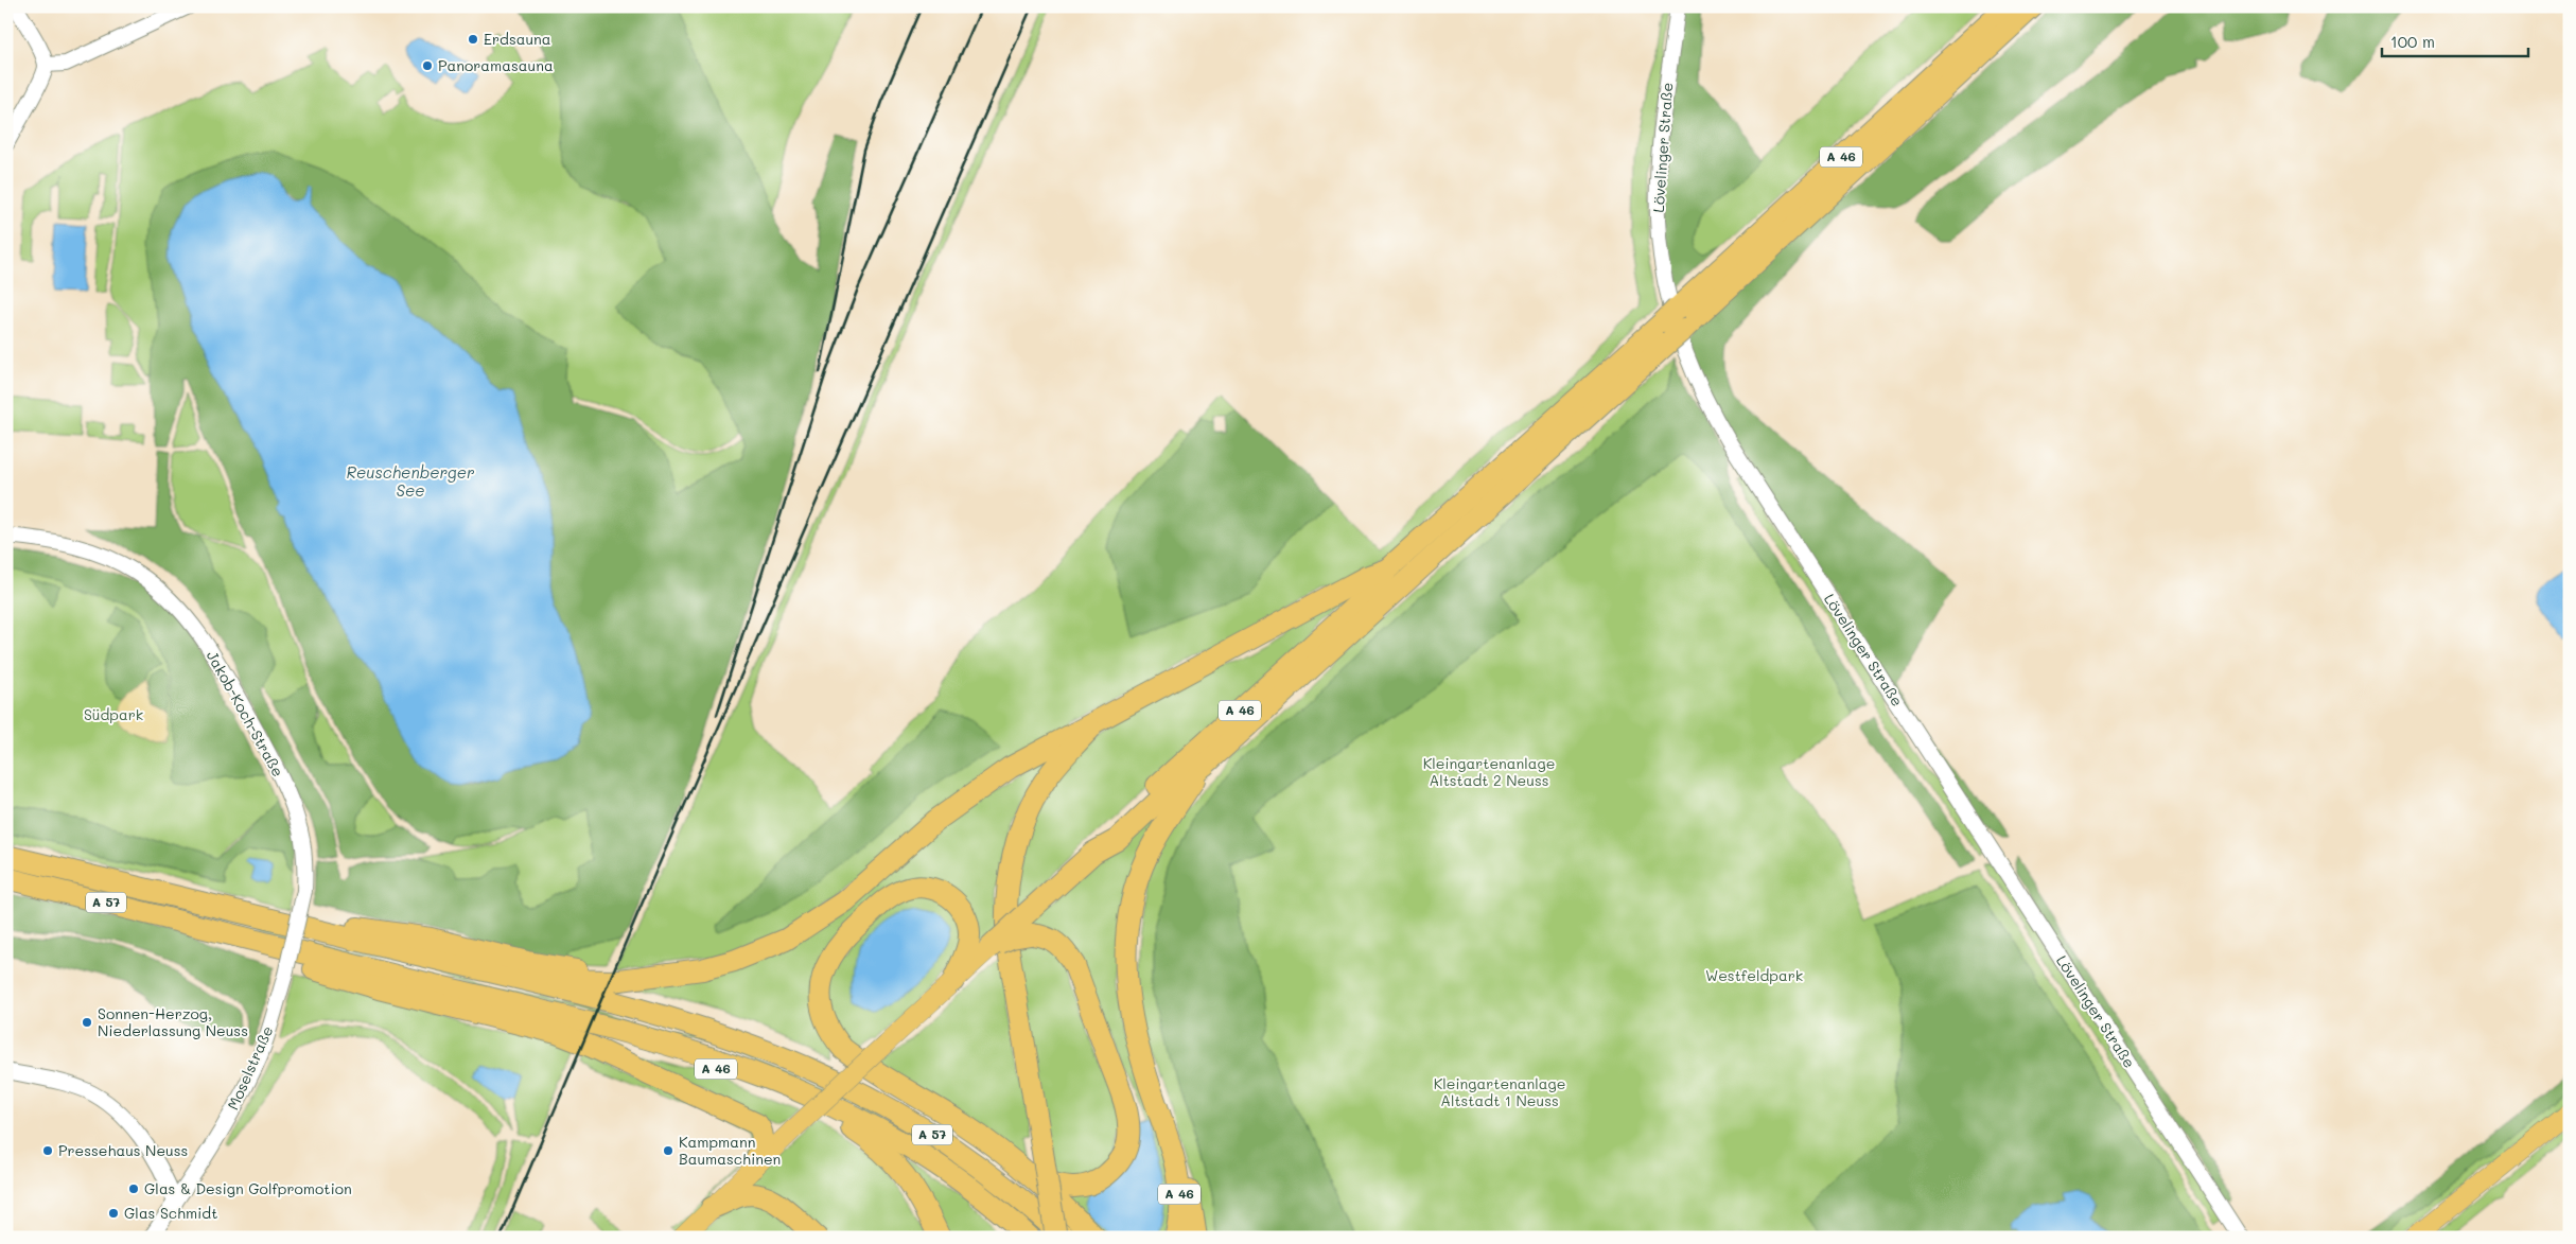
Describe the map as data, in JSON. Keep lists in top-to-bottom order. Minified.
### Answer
{"streets":{"highway":["A 46","A 57"],"street":["Lövelinger Straße","Jakob-Koch-Straße","Moselstraße"]},"crossings":[["A 46","A 57"],["Jakob-Koch-Straße","Moselstraße"]],"water":["Reuschenberger See"],"parks":["Südpark","Kleingartenanlage Altstadt 2 Neuss","Westfeldpark","Kleingartenanlage Altstadt 1 Neuss"],"places":["Erdsauna","Panoramasauna","Sonnen-Herzog, Niederlassung Neuss","Pressehaus Neuss","Kampmann Baumaschinen","Glas & Design Golfpromotion","Glas Schmidt"],"scale_bar":"100 m"}
